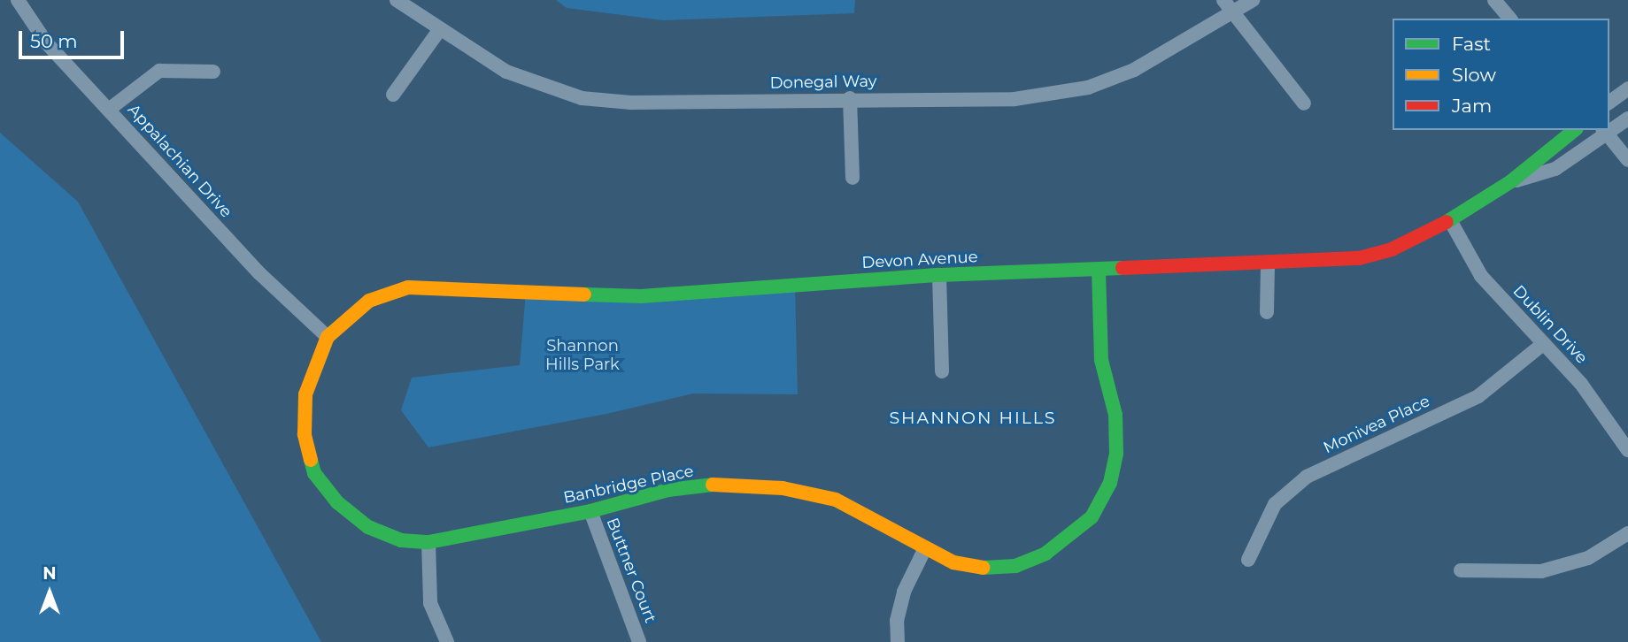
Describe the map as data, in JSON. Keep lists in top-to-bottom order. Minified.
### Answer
{"streets":{"street":["Donegal Way","Appalachian Drive","Devon Avenue","Dublin Drive","Monivea Place","Banbridge Place","Buttner Court"]},"crossings":[["Appalachian Drive","Devon Avenue"],["Appalachian Drive","Banbridge Place"],["Devon Avenue","Dublin Drive"],["Devon Avenue","Banbridge Place"],["Dublin Drive","Monivea Place"],["Banbridge Place","Buttner Court"]],"districts":["SHANNON HILLS"],"parks":["Shannon Hills Park"],"legend":["Fast","Slow","Jam"],"scale_bar":"50 m","north":"top"}
